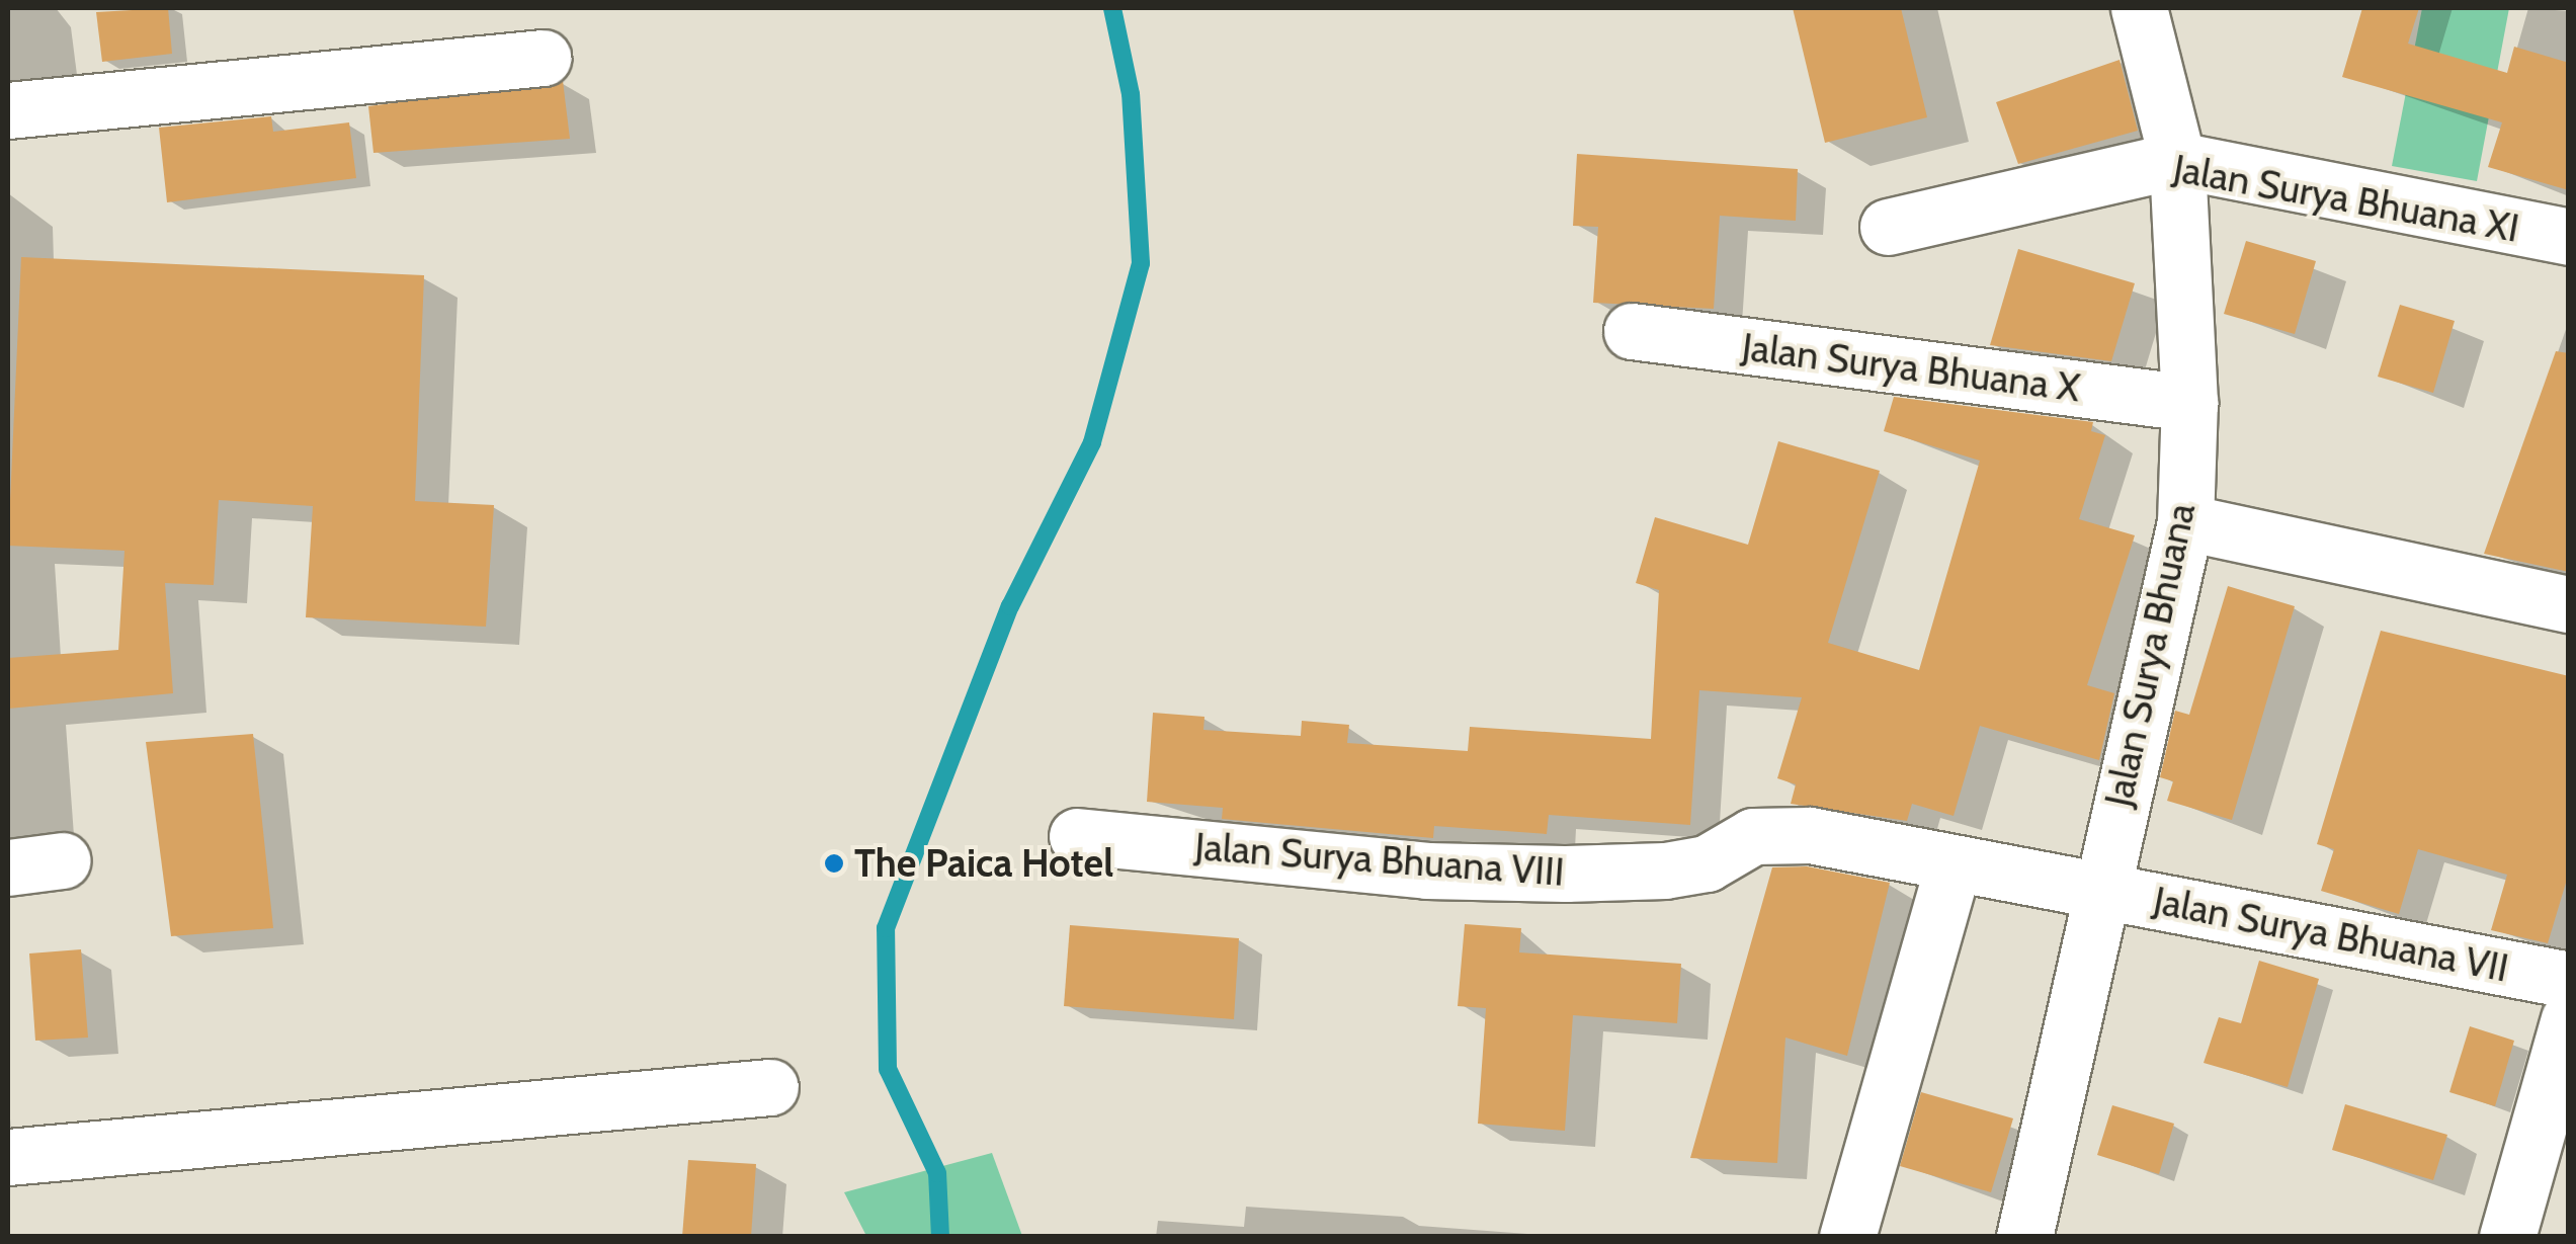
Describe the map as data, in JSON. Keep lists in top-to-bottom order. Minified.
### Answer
{"streets":{"street":["Jalan Surya Bhuana XI","Jalan Surya Bhuana X","Jalan Surya Bhuana","Jalan Surya Bhuana VIII","Jalan Surya Bhuana VII"]},"crossings":[["Jalan Surya Bhuana XI","Jalan Surya Bhuana"],["Jalan Surya Bhuana X","Jalan Surya Bhuana"],["Jalan Surya Bhuana","Jalan Surya Bhuana VIII"],["Jalan Surya Bhuana","Jalan Surya Bhuana VII"],["Jalan Surya Bhuana VIII","Jalan Surya Bhuana VII"]],"places":["The Paica Hotel"]}
